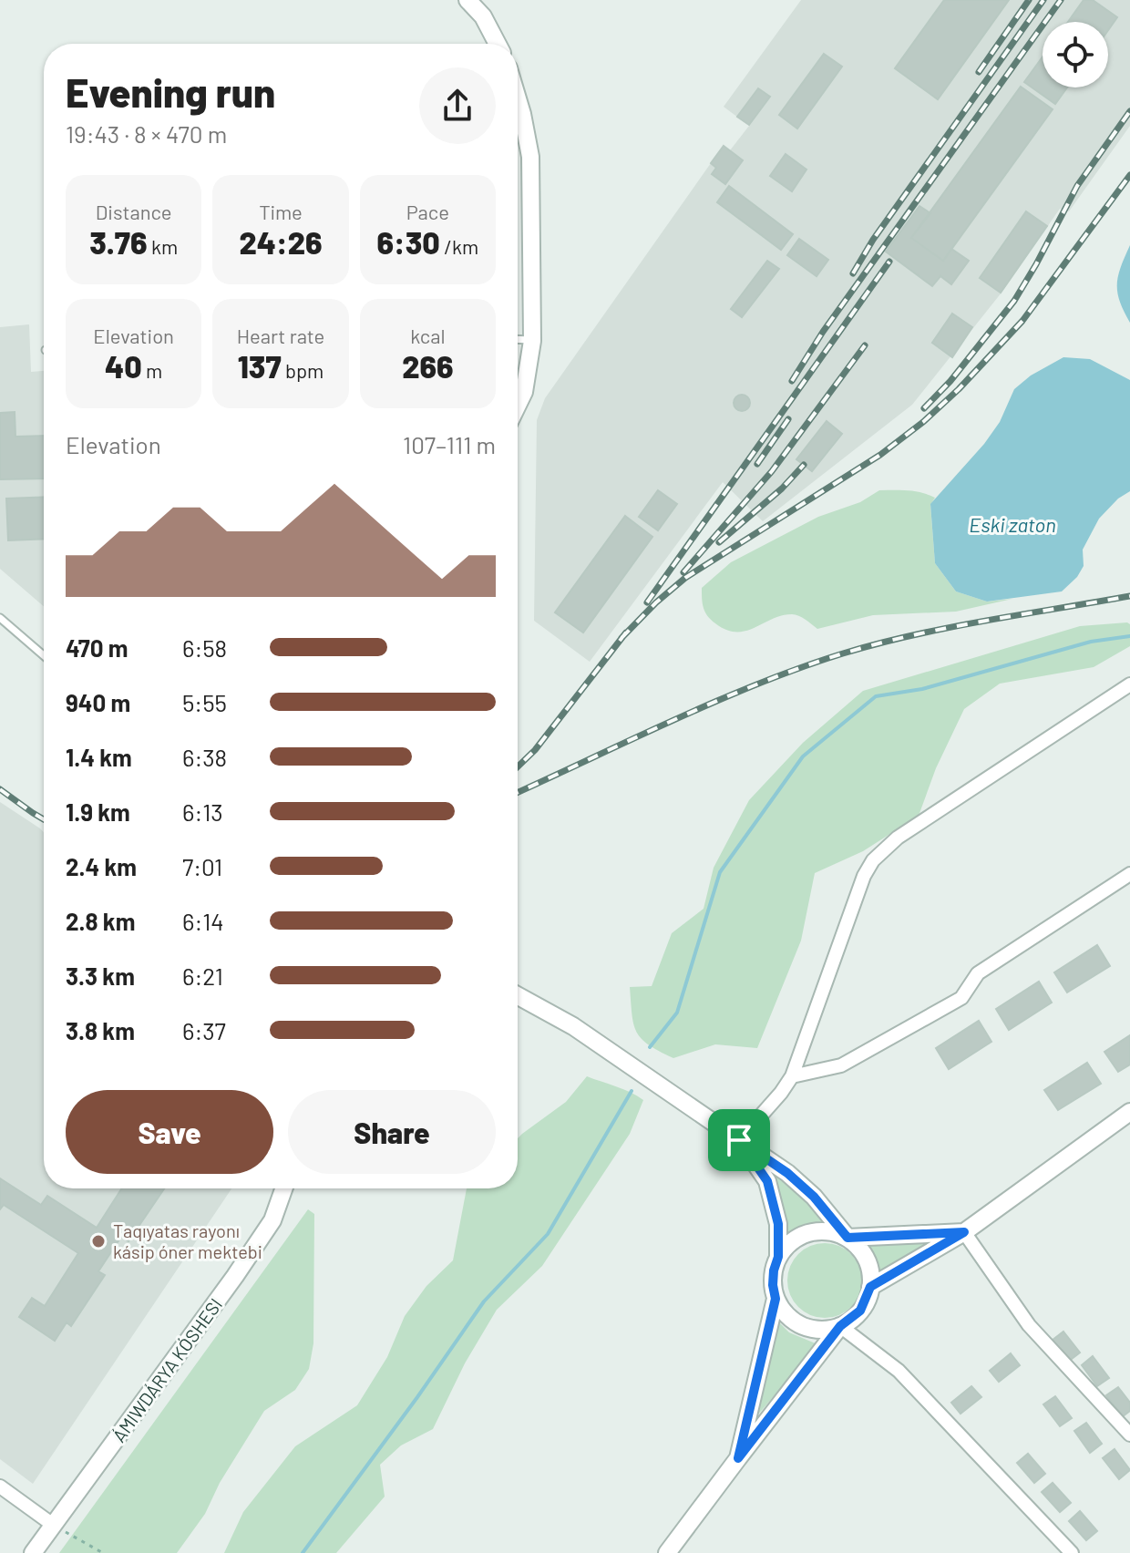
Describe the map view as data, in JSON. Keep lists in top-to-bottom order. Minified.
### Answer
{"streets":{"street":["ÁMIWDÁRYA KÓSHESI"]},"water":["Eski zaton"],"places":["Taqıyatas rayonı kásip óner mektebi"],"page":{"heading":["Evening run","19:43 · 8 × 470 m"],"stats":[["Distance","3.76 km"],["Time","24:26"],["Pace","6:30 /km"],["Elevation","40 m"],["Heart rate","137 bpm"],["kcal","266"]],"chart":["Elevation","107–111 m"],"list":[{"name":"470 m","note":"6:58"},{"name":"940 m","note":"5:55"},{"name":"1.4 km","note":"6:38"},{"name":"1.9 km","note":"6:13"},{"name":"2.4 km","note":"7:01"},{"name":"2.8 km","note":"6:14"},{"name":"3.3 km","note":"6:21"},{"name":"3.8 km","note":"6:37"}],"buttons":["Save","Share"]}}
